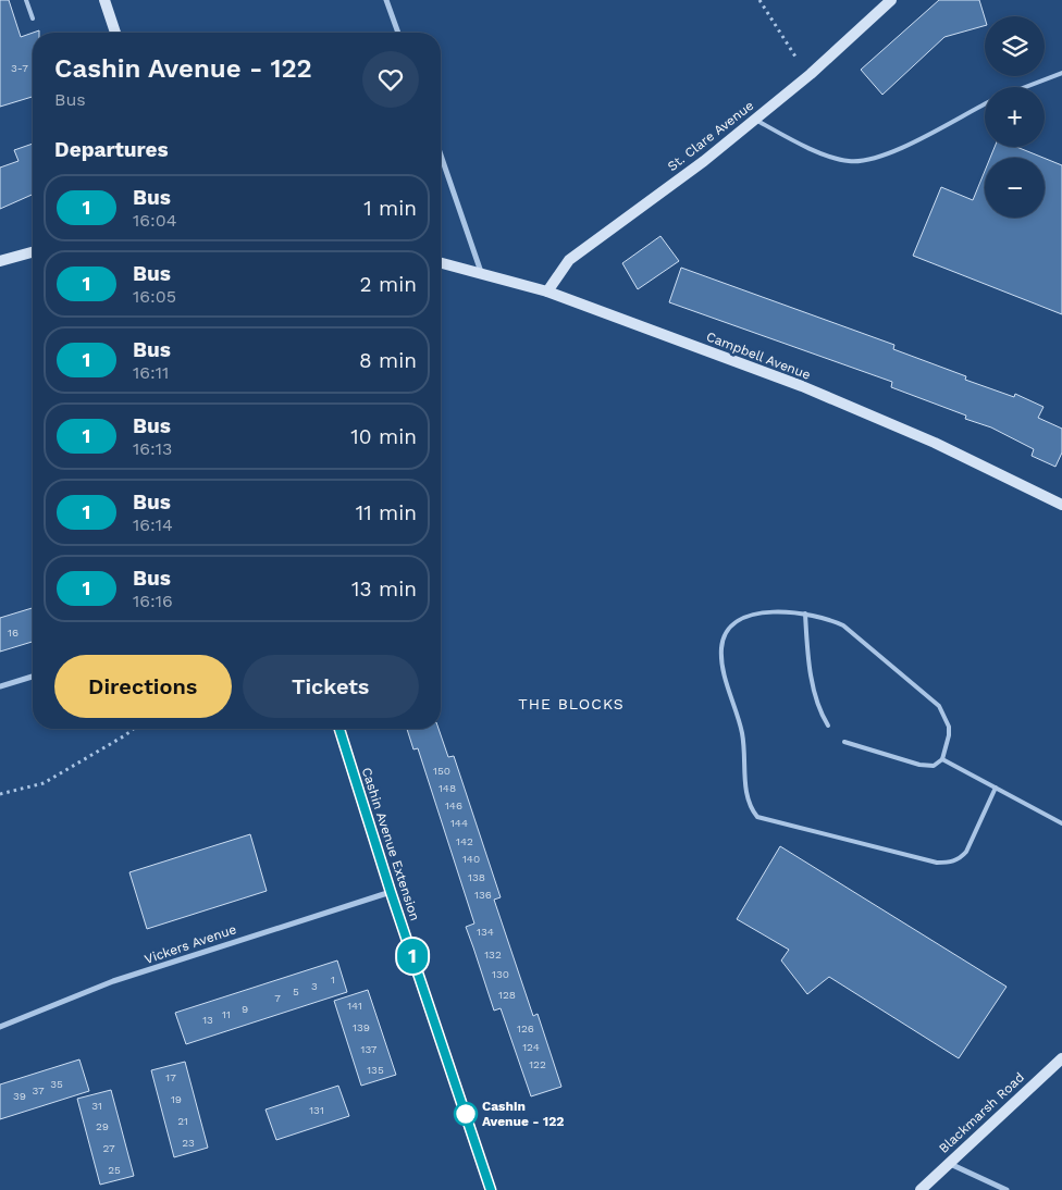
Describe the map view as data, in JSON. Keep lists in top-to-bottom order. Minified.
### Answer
{"streets":{"street":["St. Clare Avenue","Campbell Avenue","Cashin Avenue Extension","Vickers Avenue","Blackmarsh Road"]},"crossings":[["St. Clare Avenue","Campbell Avenue"],["Cashin Avenue Extension","Vickers Avenue"]],"districts":["THE BLOCKS"],"places":["Cashin Avenue - 122"],"lines":["bus line 1"],"house_numbers":["3-7","16","150","148","146","144","142","140","138","136","134","132","130","1","3","5","128","7","141","9","11","13","139","126","124","137","122","135","17","35","37","39","19","31","131","21","29","23","27","25"],"page":{"on_map":"1","map_buttons":["+","−"],"heading":[["Cashin Avenue - 122","Bus"],"Departures"],"list":[{"mark":"1","name":"Bus","note":"16:04","value":"1 min"},{"mark":"1","name":"Bus","note":"16:05","value":"2 min"},{"mark":"1","name":"Bus","note":"16:11","value":"8 min"},{"mark":"1","name":"Bus","note":"16:13","value":"10 min"},{"mark":"1","name":"Bus","note":"16:14","value":"11 min"},{"mark":"1","name":"Bus","note":"16:16","value":"13 min"}],"buttons":["Directions","Tickets"]}}
